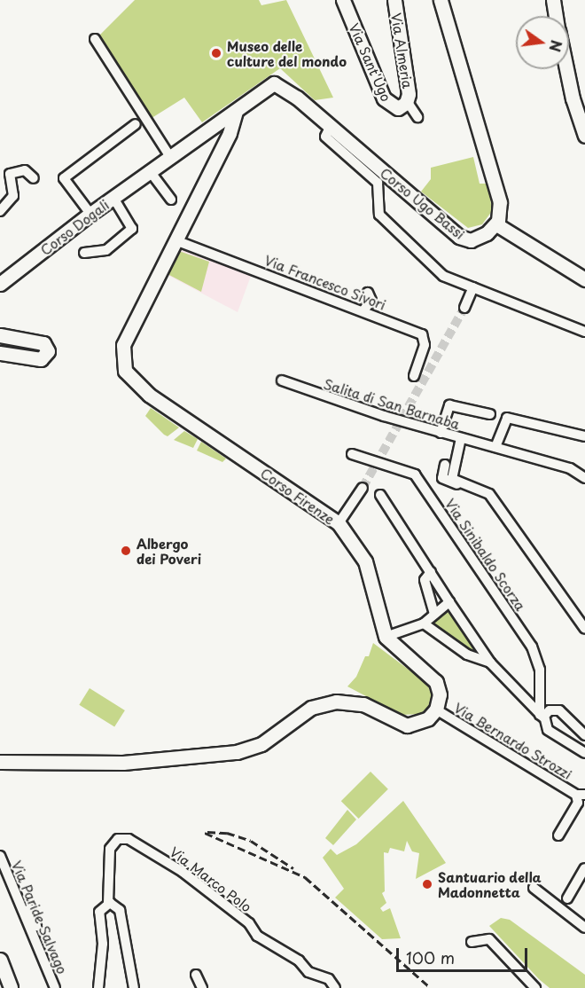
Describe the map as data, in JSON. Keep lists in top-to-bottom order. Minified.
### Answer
{"streets":{"street":["Via Almeria","Via Sant'Ugo","Corso Ugo Bassi","Corso Dogali","Via Francesco Sivori","Salita di San Barnaba","Corso Firenze","Via Sinibaldo Scorza","Via Bernardo Strozzi","Via Marco Polo","Via Paride Salvago"]},"crossings":[["Via Almeria","Via Sant'Ugo"],["Corso Ugo Bassi","Corso Dogali"],["Corso Ugo Bassi","Corso Firenze"],["Corso Dogali","Corso Firenze"],["Via Francesco Sivori","Corso Firenze"]],"places":["Museo delle culture del mondo","Albergo dei Poveri","Santuario della Madonnetta"],"scale_bar":"100 m","north":"right"}
